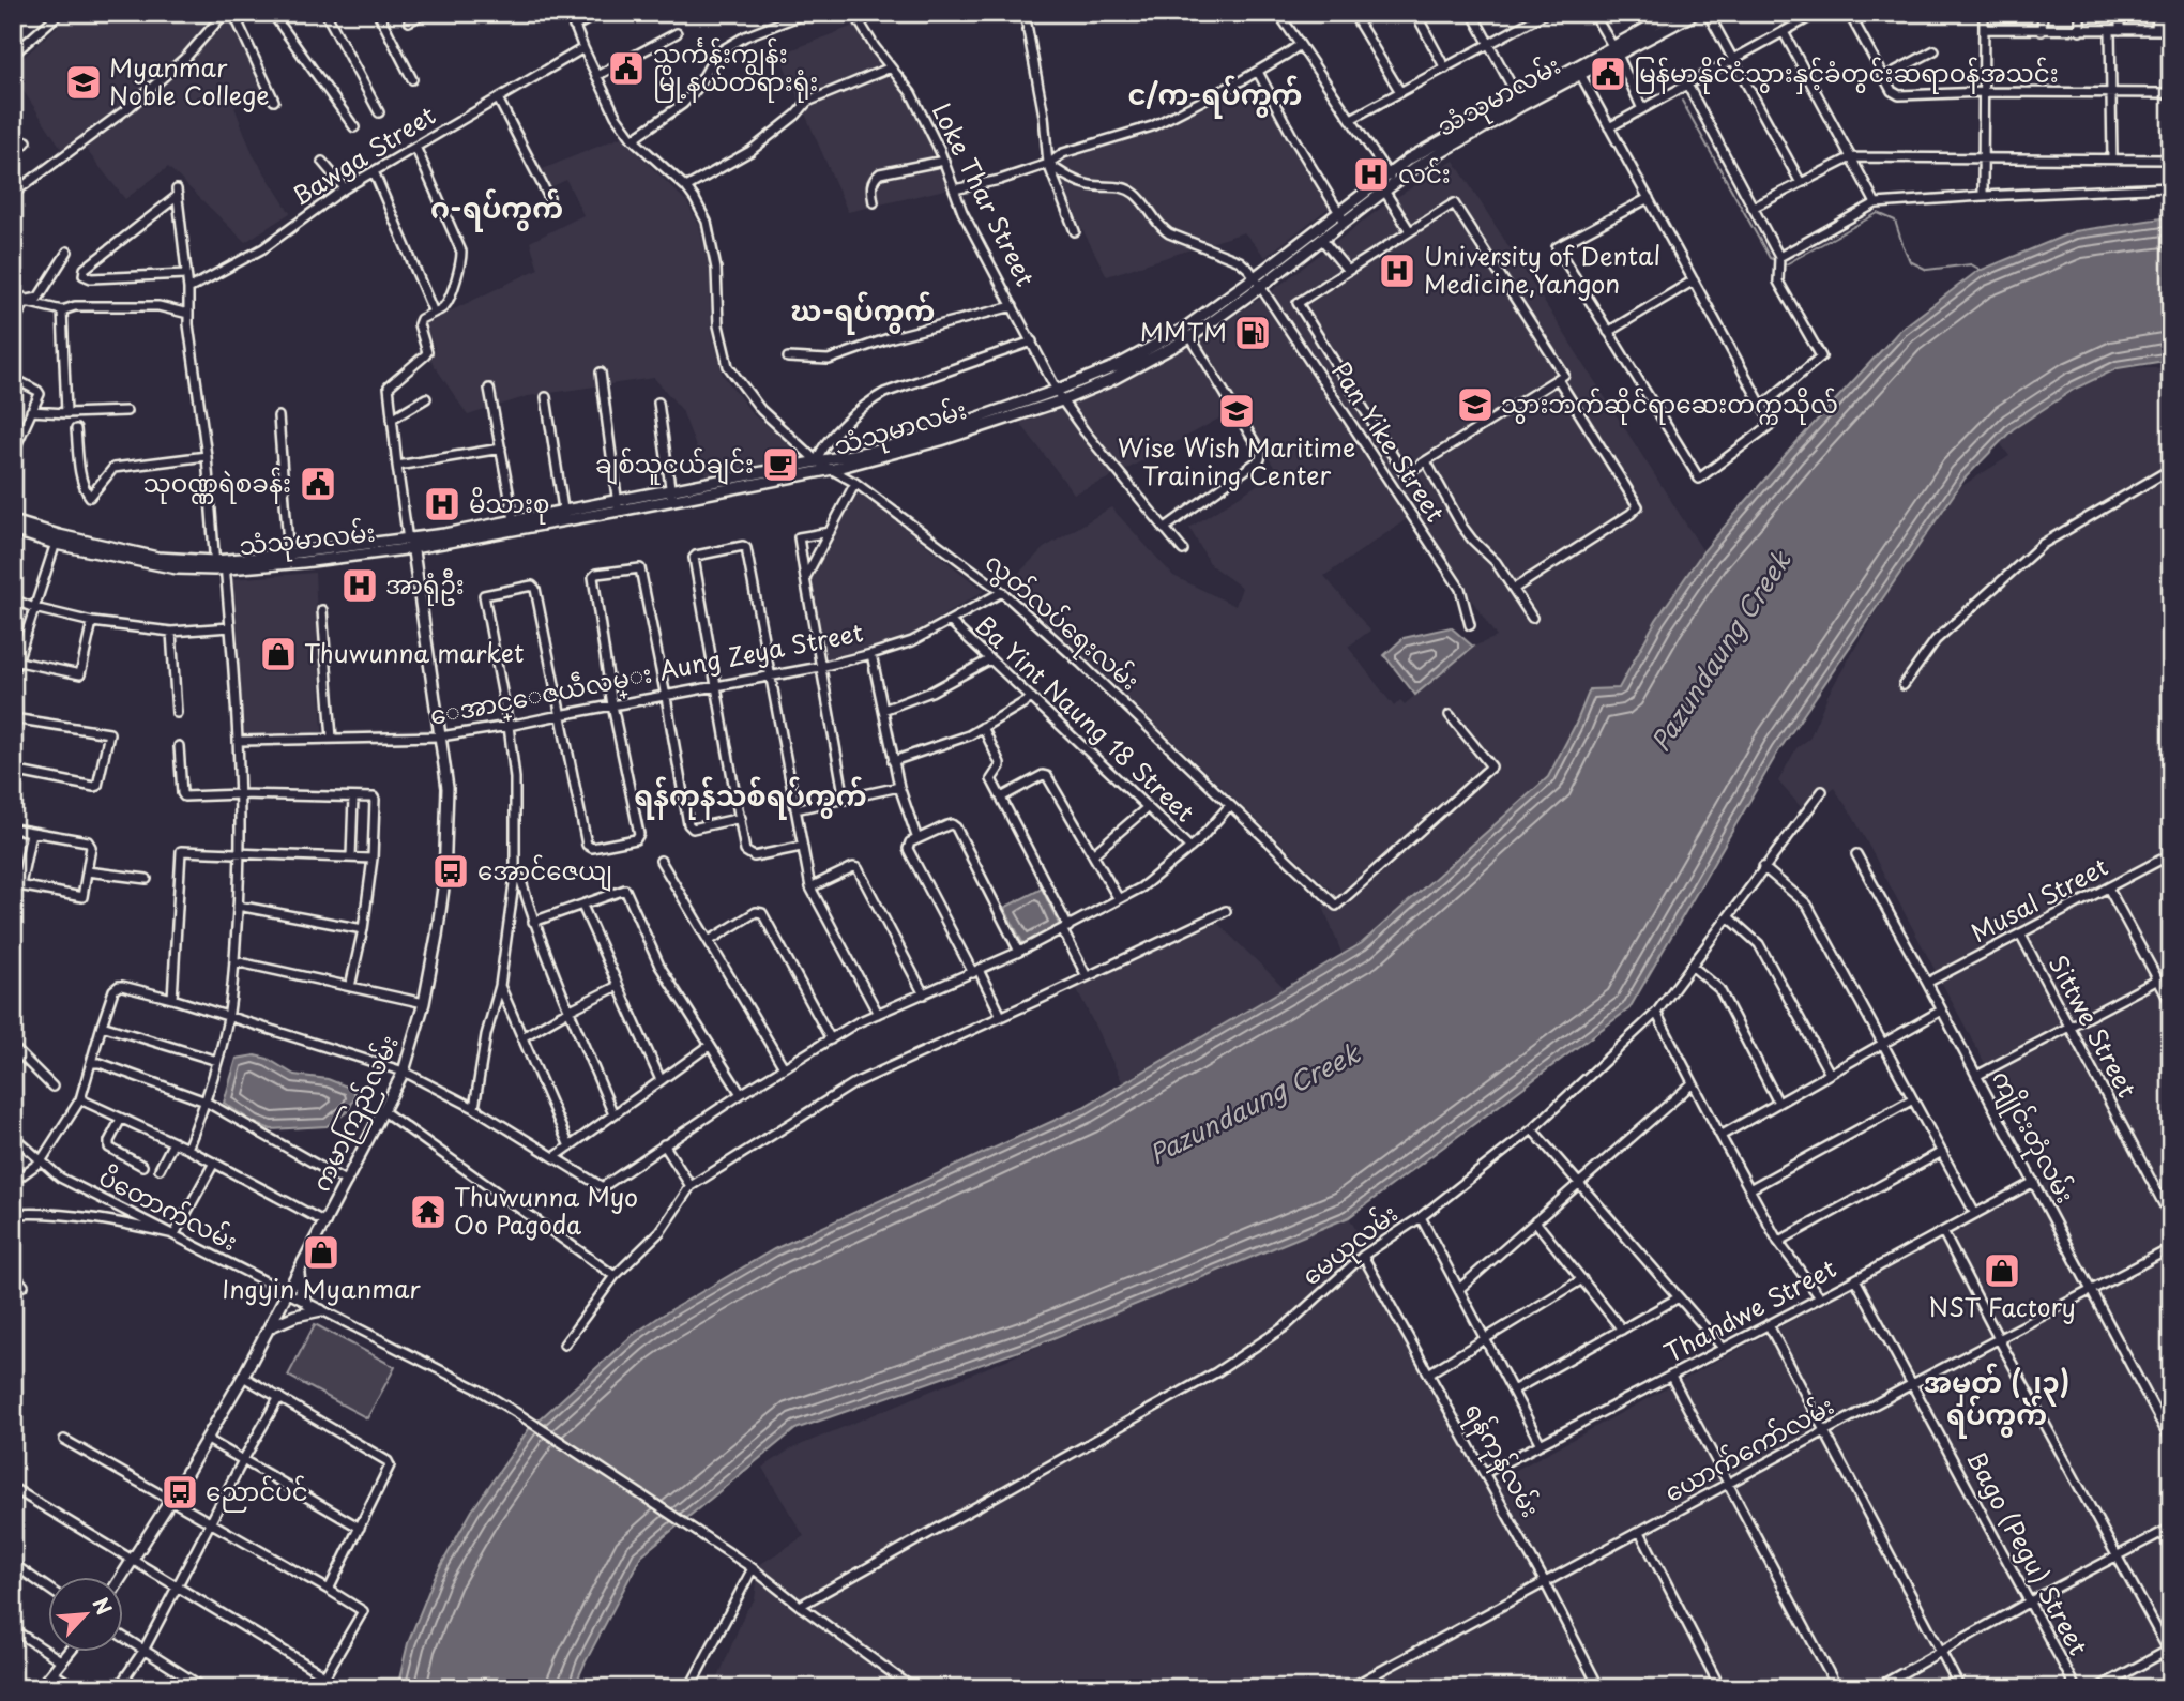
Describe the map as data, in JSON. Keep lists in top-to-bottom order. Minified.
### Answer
{"streets":{"main road":["သံသုမာလမ်း","ကမာကြည်လမ်း"],"street":["Bawga Street","Loke Thar Street","Pan Yike Street","လွတ်လပ်ရေးလမ်း","ေအာင္ေဇယဵလမ္း Aung Zeya Street","Ba Yint Naung 18 Street","Musal Street","Sittwe Street","ကျိုင်းတုံလမ်း","ပိတောက်လမ်း","မေယုလမ်း","Thandwe Street","ယောက်ကော်လမ်း","ရန်ကုန်လမ်း","Bago (Pegu) Street"]},"crossings":[["သံသုမာလမ်း","Loke Thar Street"],["သံသုမာလမ်း","Pan Yike Street"],["သံသုမာလမ်း","လွတ်လပ်ရေးလမ်း"],["သံသုမာလမ်း","ကမာကြည်လမ်း"],["Bawga Street","လွတ်လပ်ရေးလမ်း"],["လွတ်လပ်ရေးလမ်း","ေအာင္ေဇယဵလမ္း Aung Zeya Street"],["ေအာင္ေဇယဵလမ္း Aung Zeya Street","Ba Yint Naung 18 Street"],["ေအာင္ေဇယဵလမ္း Aung Zeya Street","ကမာကြည်လမ်း"],["Musal Street","Sittwe Street"],["Musal Street","ကျိုင်းတုံလမ်း"],["ကမာကြည်လမ်း","ပိတောက်လမ်း"],["ကျိုင်းတုံလမ်း","Thandwe Street"],["ကျိုင်းတုံလမ်း","ယောက်ကော်လမ်း"],["ပိတောက်လမ်း","မေယုလမ်း"],["မေယုလမ်း","ရန်ကုန်လမ်း"],["Thandwe Street","ရန်ကုန်လမ်း"],["Thandwe Street","Bago (Pegu) Street"],["ယောက်ကော်လမ်း","ရန်ကုန်လမ်း"],["ယောက်ကော်လမ်း","Bago (Pegu) Street"]],"districts":["င/က-ရပ်ကွက်","ဂ-ရပ်ကွက်","ဃ-ရပ်ကွက်","ရန်ကုန်သစ်ရပ်ကွက်","အမှတ် (၂၃) ရပ်ကွက်"],"water":["Pazundaung Creek"],"places":{"public building":["သင်္ကန်းကျွန်း မြို့နယ်တရားရုံး","မြန်မာနိုင်ငံသွားနှင့်ခံတွင်းဆရာဝန်အသင်း","သုဝဏ္ဏရဲစခန်း"],"school or university":["Myanmar Noble College","သွားဘက်‌ဆိုင်ရာဆေးတက္ကသိုလ်","Wise Wish Maritime Training Center"],"hospital":["လင်း","University of Dental Medicine,Yangon","မိသားစု","အာရုံဦး"],"fuel station":["MMTM"],"cafe":["ချစ်သူငယ်ချင်း"],"shop":["Thuwunna market","Ingyin Myanmar","NST Factory"],"bus stop":["အောင်ဇေယျ","ညောင်ပင်"],"temple":["Thuwunna Myo Oo Pagoda"]},"north":"top right"}
